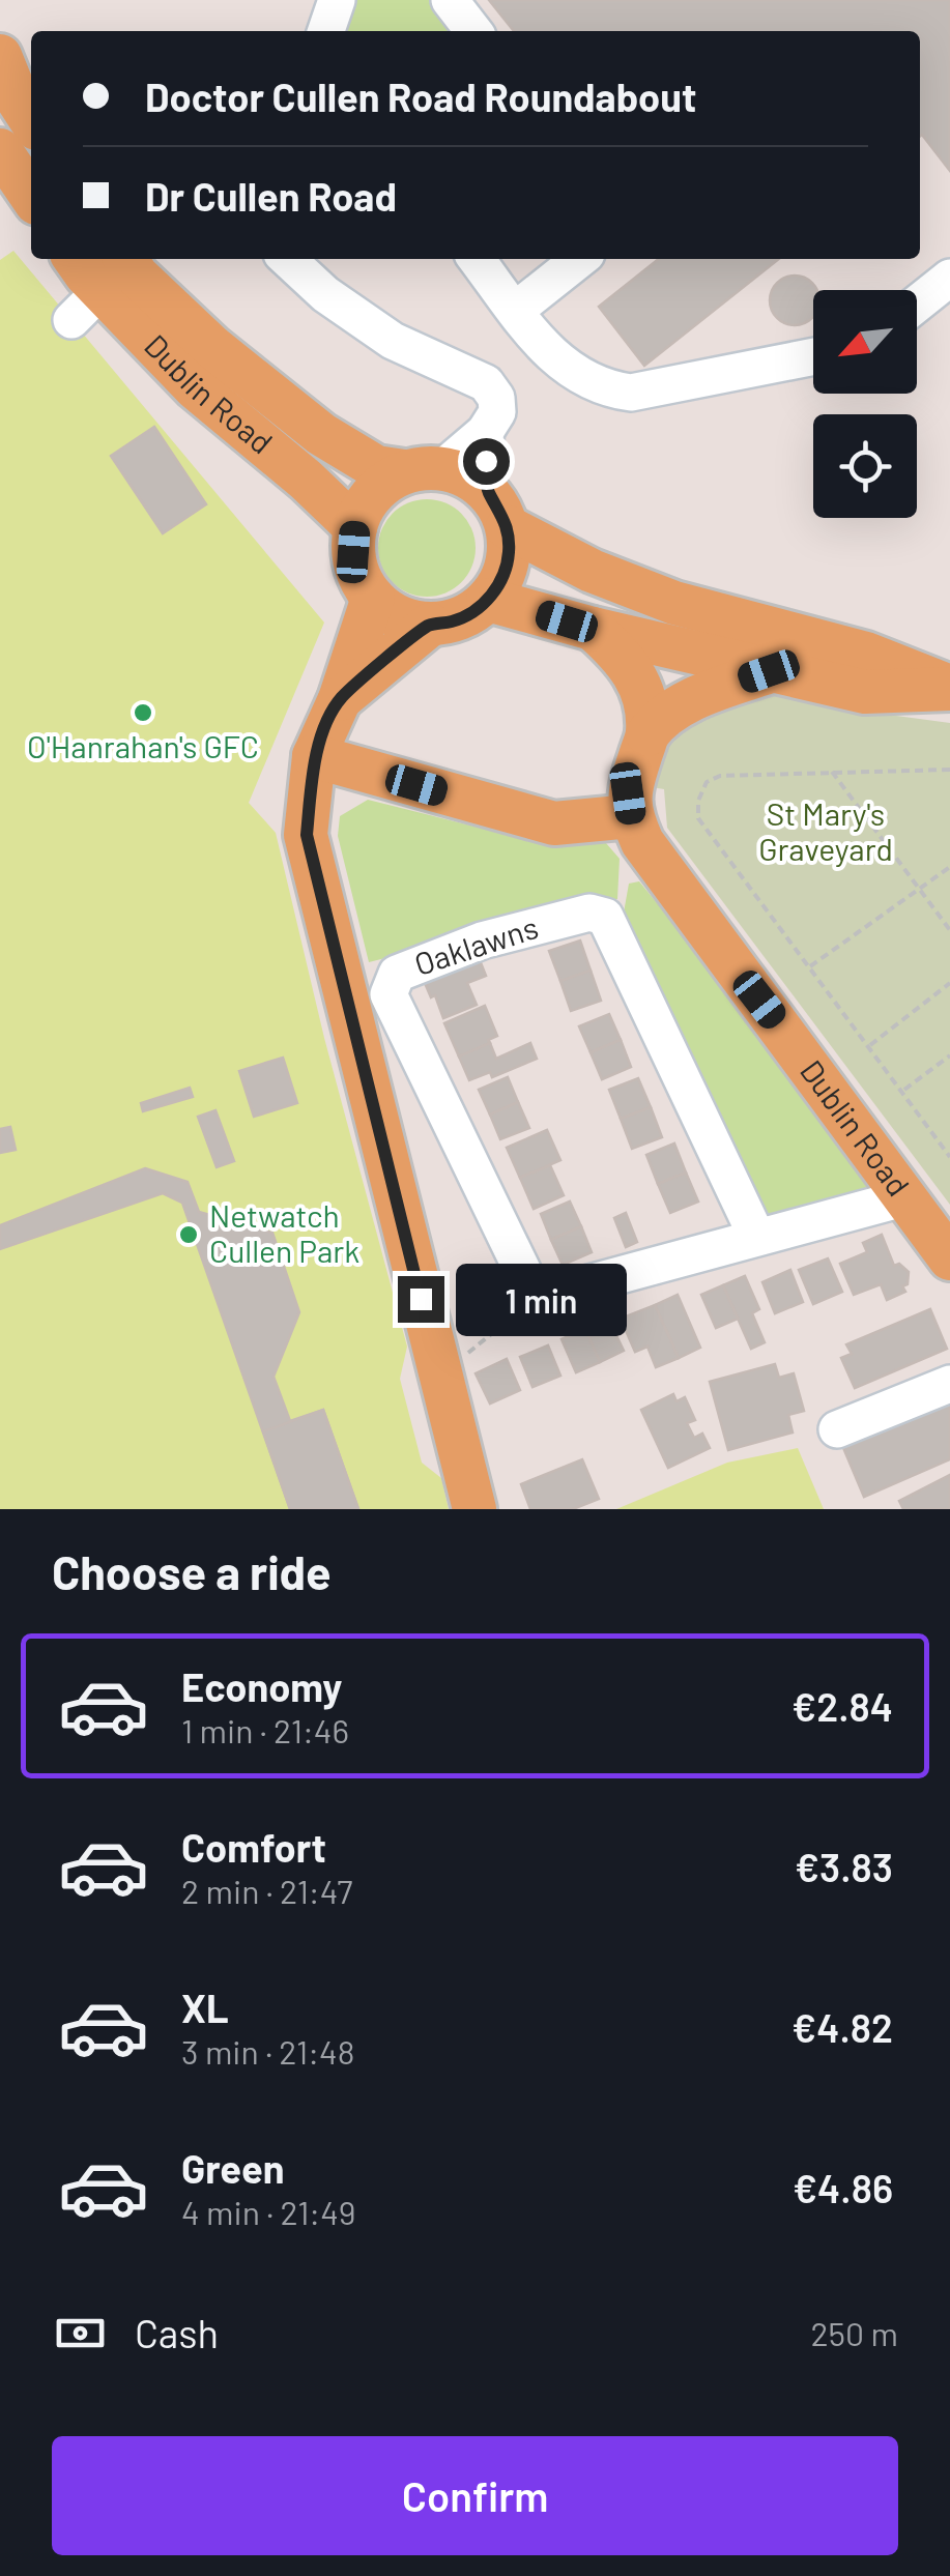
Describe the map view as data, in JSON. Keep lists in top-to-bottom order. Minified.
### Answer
{"streets":{"main road":["Dublin Road"],"street":["Oaklawns"]},"parks":["St Mary's Graveyard"],"places":["O'Hanrahan's GFC","Netwatch Cullen Park"],"north":"bottom left","page":{"banner":["Doctor Cullen Road Roundabout","Dr Cullen Road"],"bubble":"1 min","heading":"Choose a ride","list":[{"name":"Economy","note":"1 min · 21:46","value":"€2.84"},{"name":"Comfort","note":"2 min · 21:47","value":"€3.83"},{"name":"XL","note":"3 min · 21:48","value":"€4.82"},{"name":"Green","note":"4 min · 21:49","value":"€4.86"}],"pay":["Cash","250 m"],"buttons":"Confirm"}}
